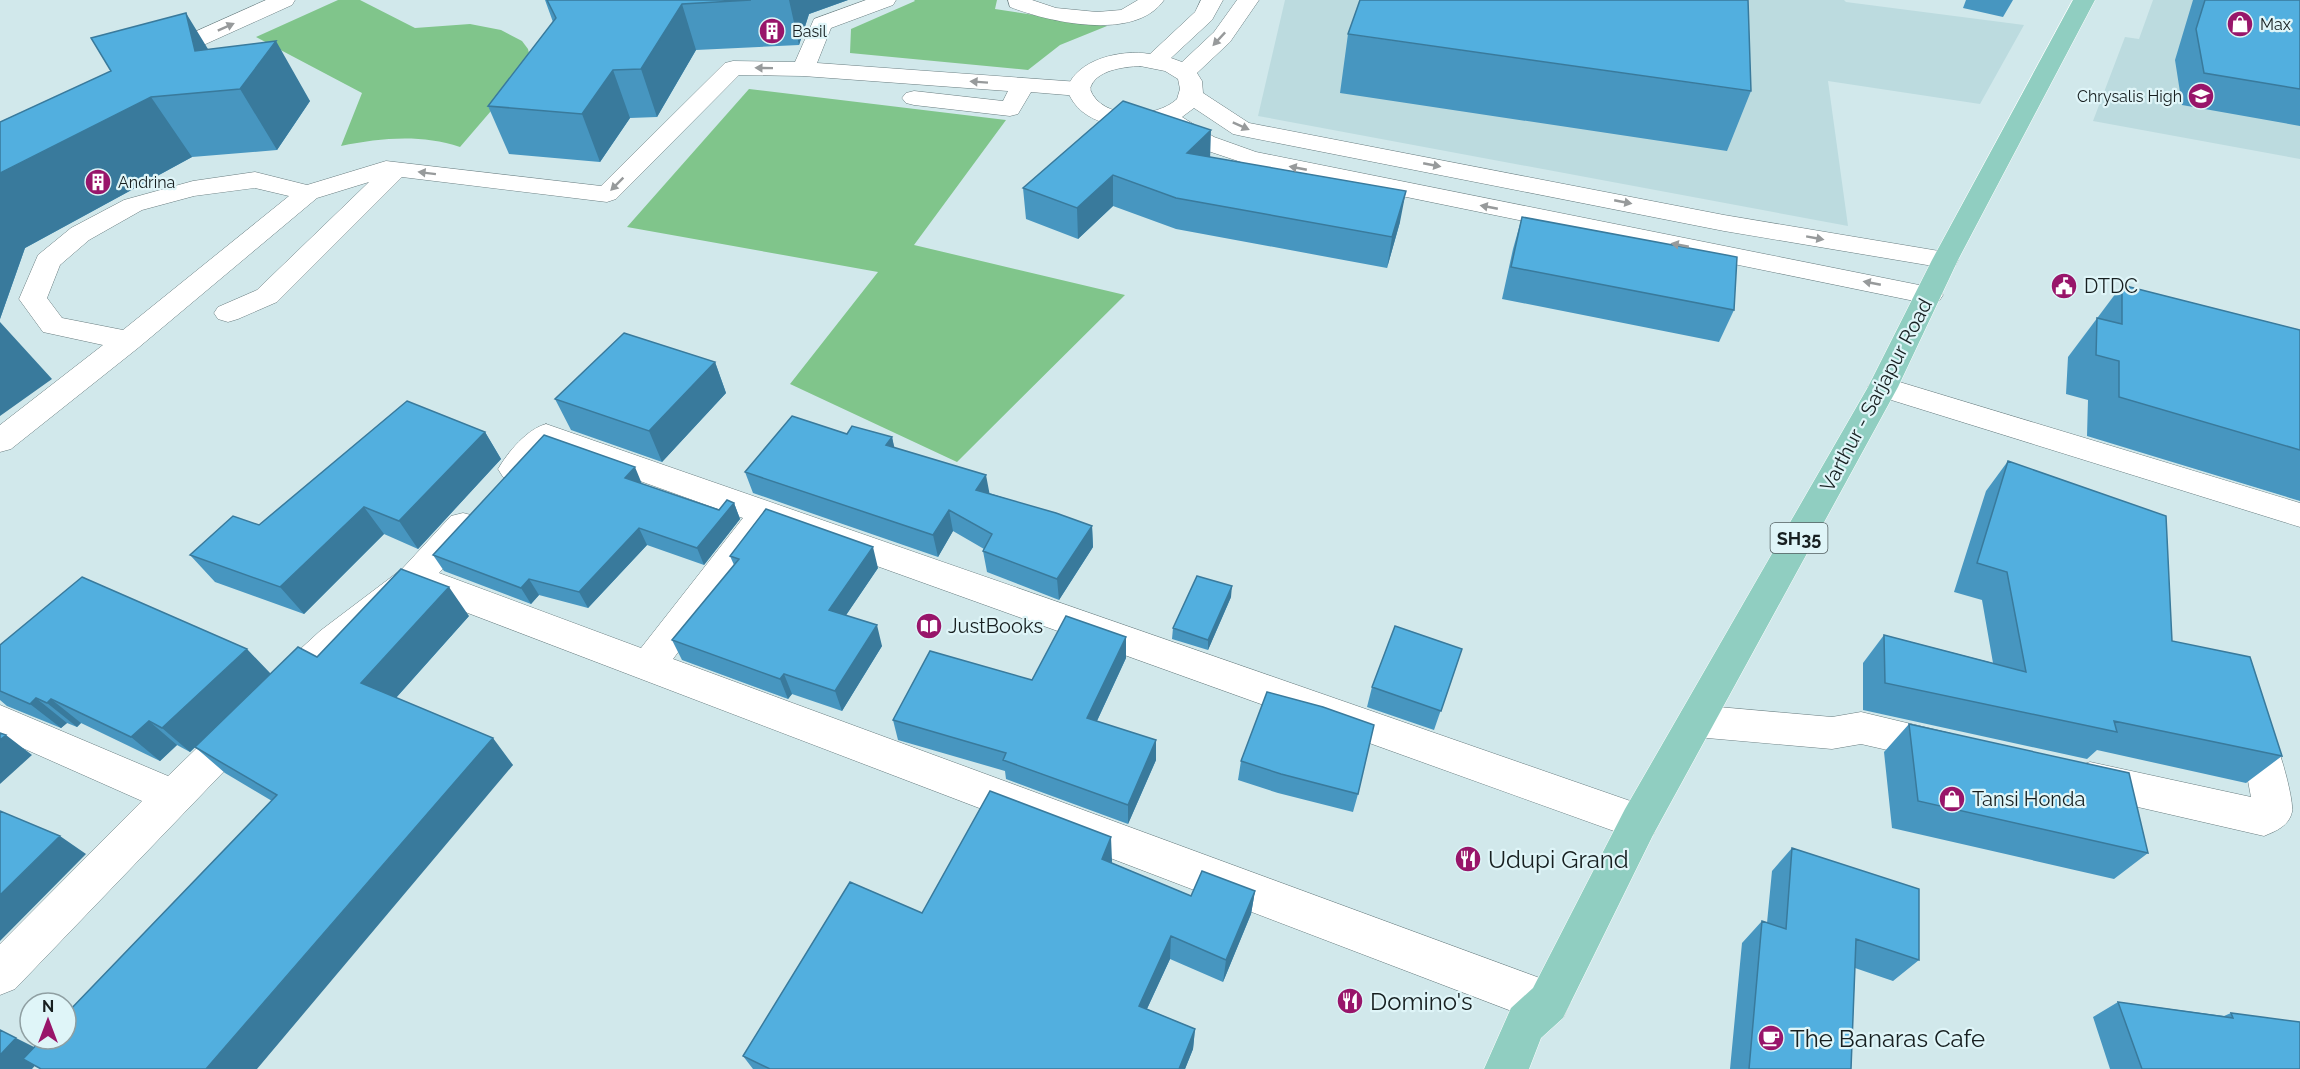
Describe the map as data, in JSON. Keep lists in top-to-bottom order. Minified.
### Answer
{"streets":{"main road":["Varthur - Sarjapur Road","SH35"]},"places":{"shop":["Max","Tansi Honda"],"building":["Basil","Andrina"],"school or university":["Chrysalis High"],"public building":["DTDC"],"library":["JustBooks"],"restaurant":["Udupi Grand","Domino's"],"cafe":["The Banaras Cafe"]},"north":"top"}
